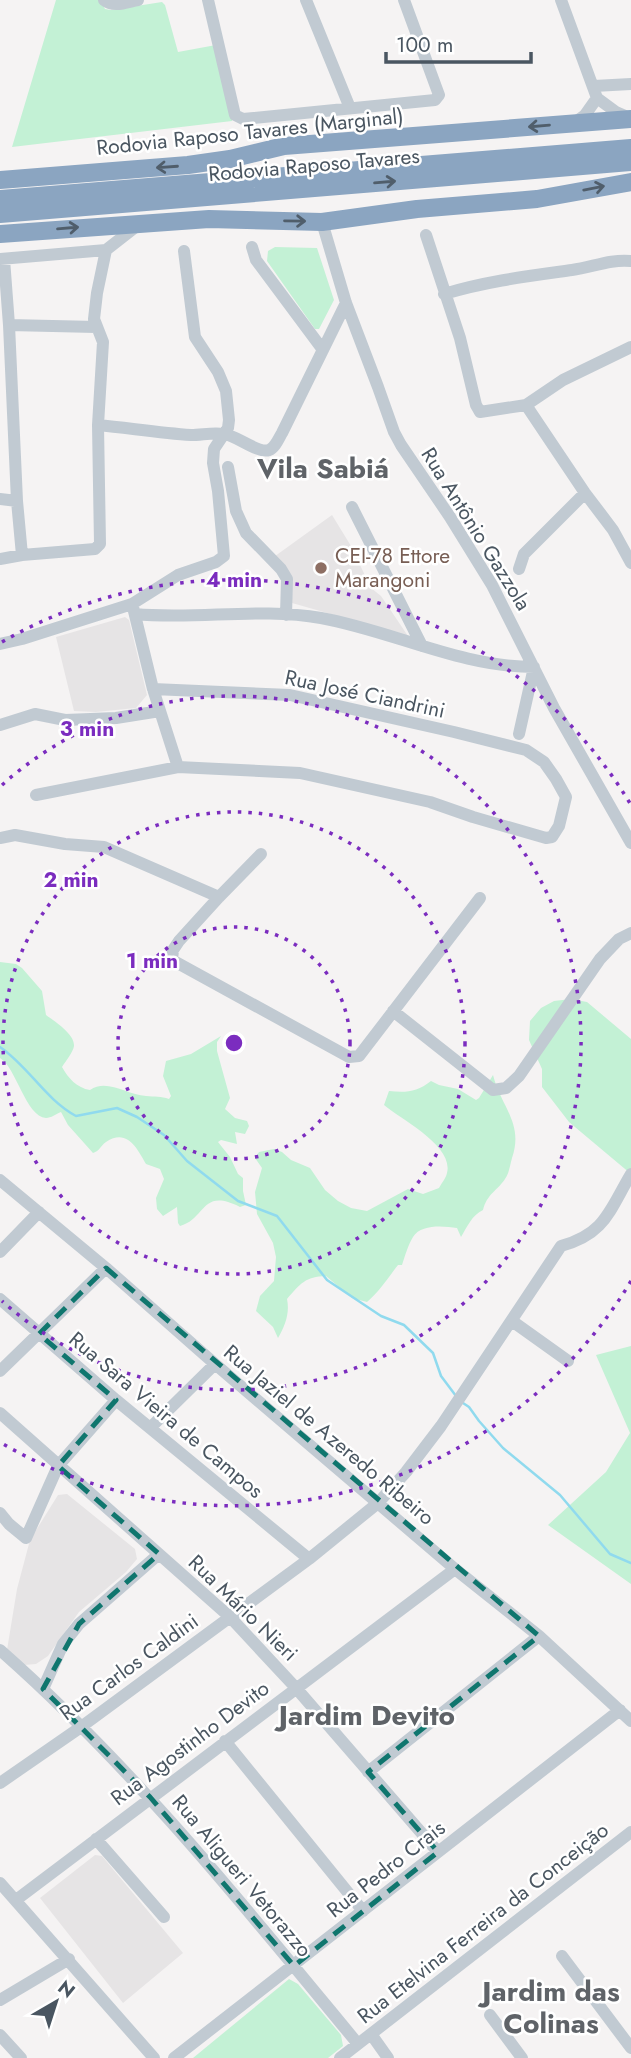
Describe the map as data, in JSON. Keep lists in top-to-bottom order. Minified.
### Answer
{"streets":{"highway":["Rodovia Raposo Tavares (Marginal)","Rodovia Raposo Tavares"],"street":["Rua Antônio Gazzola","Rua José Ciandrini","Rua Sara Vieira de Campos","Rua Jaziel de Azeredo Ribeiro","Rua Mário Nieri","Rua Carlos Caldini","Rua Agostinho Devito","Rua Pedro Crais","Rua Aligueri Vetorazzo","Rua Etelvina Ferreira da Conceição"]},"crossings":[["Rua Sara Vieira de Campos","Rua Carlos Caldini"],["Rua Jaziel de Azeredo Ribeiro","Rua Carlos Caldini"],["Rua Jaziel de Azeredo Ribeiro","Rua Agostinho Devito"],["Rua Jaziel de Azeredo Ribeiro","Rua Pedro Crais"],["Rua Mário Nieri","Rua Carlos Caldini"],["Rua Mário Nieri","Rua Agostinho Devito"],["Rua Mário Nieri","Rua Pedro Crais"],["Rua Carlos Caldini","Rua Aligueri Vetorazzo"],["Rua Agostinho Devito","Rua Aligueri Vetorazzo"],["Rua Pedro Crais","Rua Aligueri Vetorazzo"],["Rua Aligueri Vetorazzo","Rua Etelvina Ferreira da Conceição"]],"districts":["Vila Sabiá","Jardim Devito","Jardim das Colinas"],"places":["CEI-78 Ettore Marangoni"],"scale_bar":"100 m","north":"top right","rings":["4 min","3 min","2 min","1 min"]}
